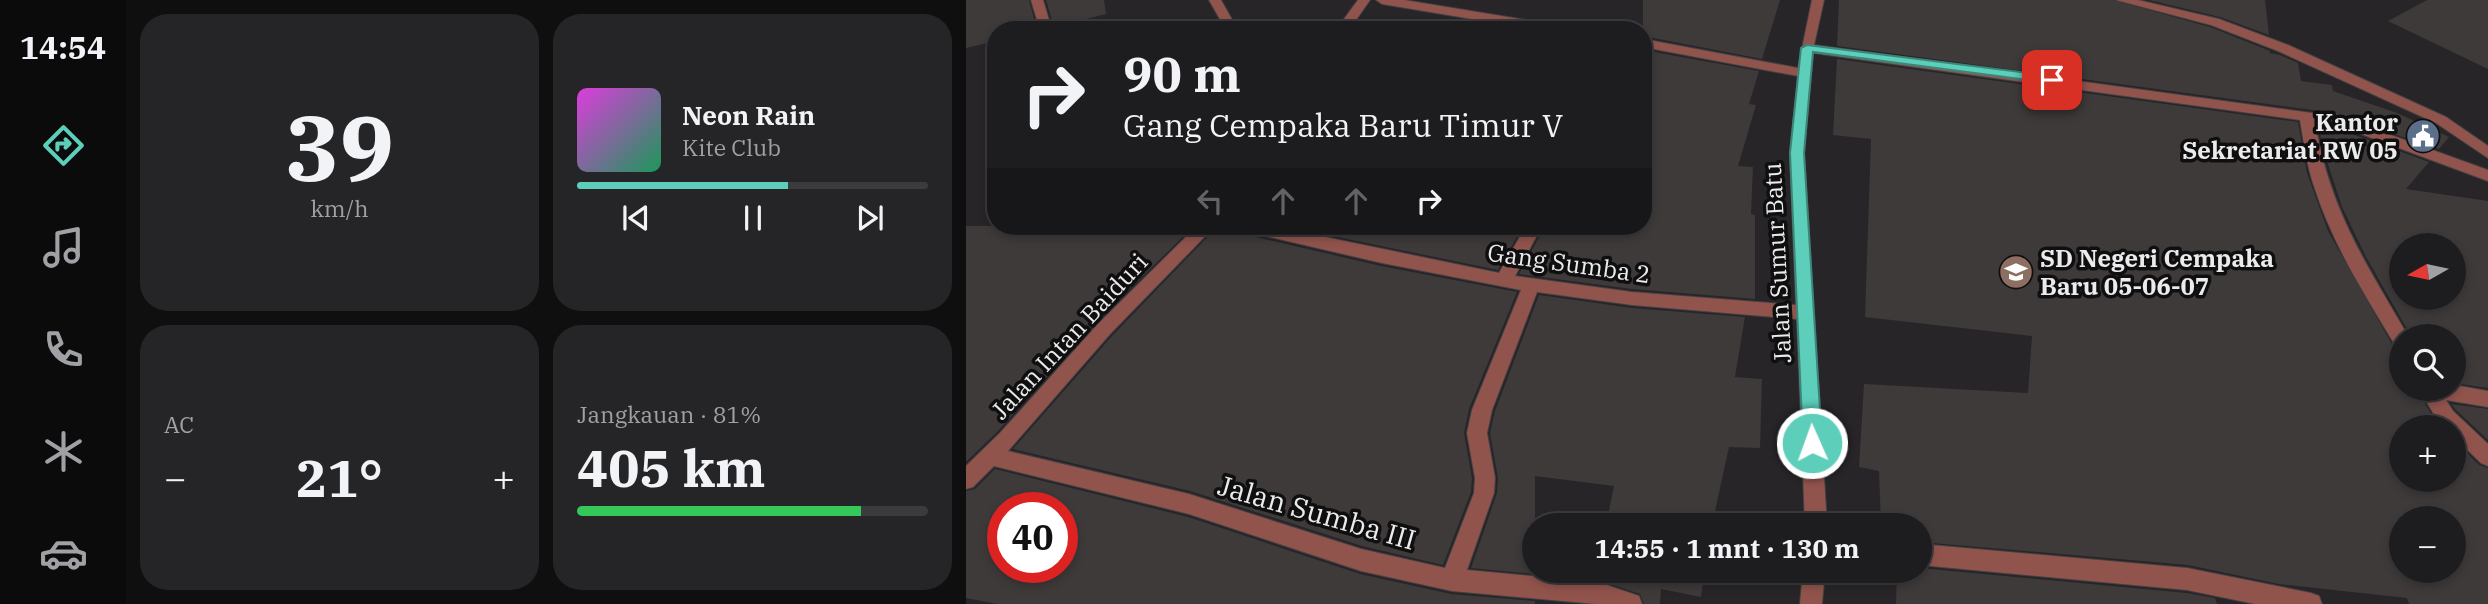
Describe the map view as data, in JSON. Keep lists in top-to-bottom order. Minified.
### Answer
{"streets":{"street":["Gang Sumba 2","Jalan Sumur Batu","Jalan Intan Baiduri","Jalan Sumba III"]},"crossings":[["Gang Sumba 2","Jalan Sumur Batu"],["Jalan Intan Baiduri","Jalan Sumba III"]],"places":{"public building":["Kantor Sekretariat RW 05"],"school or university":["SD Negeri Cempaka Baru 05-06-07"]},"north":"left","page":{"tabs":"14:54","tile":[["39","km/h"],"AC",["Jangkauan · 81%","405 km"]],"turn":["90 m","Gang Cempaka Baru Timur V"],"song":["Neon Rain","Kite Club"],"map_buttons":["+","−"],"heat":["−","21°","+"],"limit":"40","trip":"14:55 · 1 mnt · 130 m"}}
